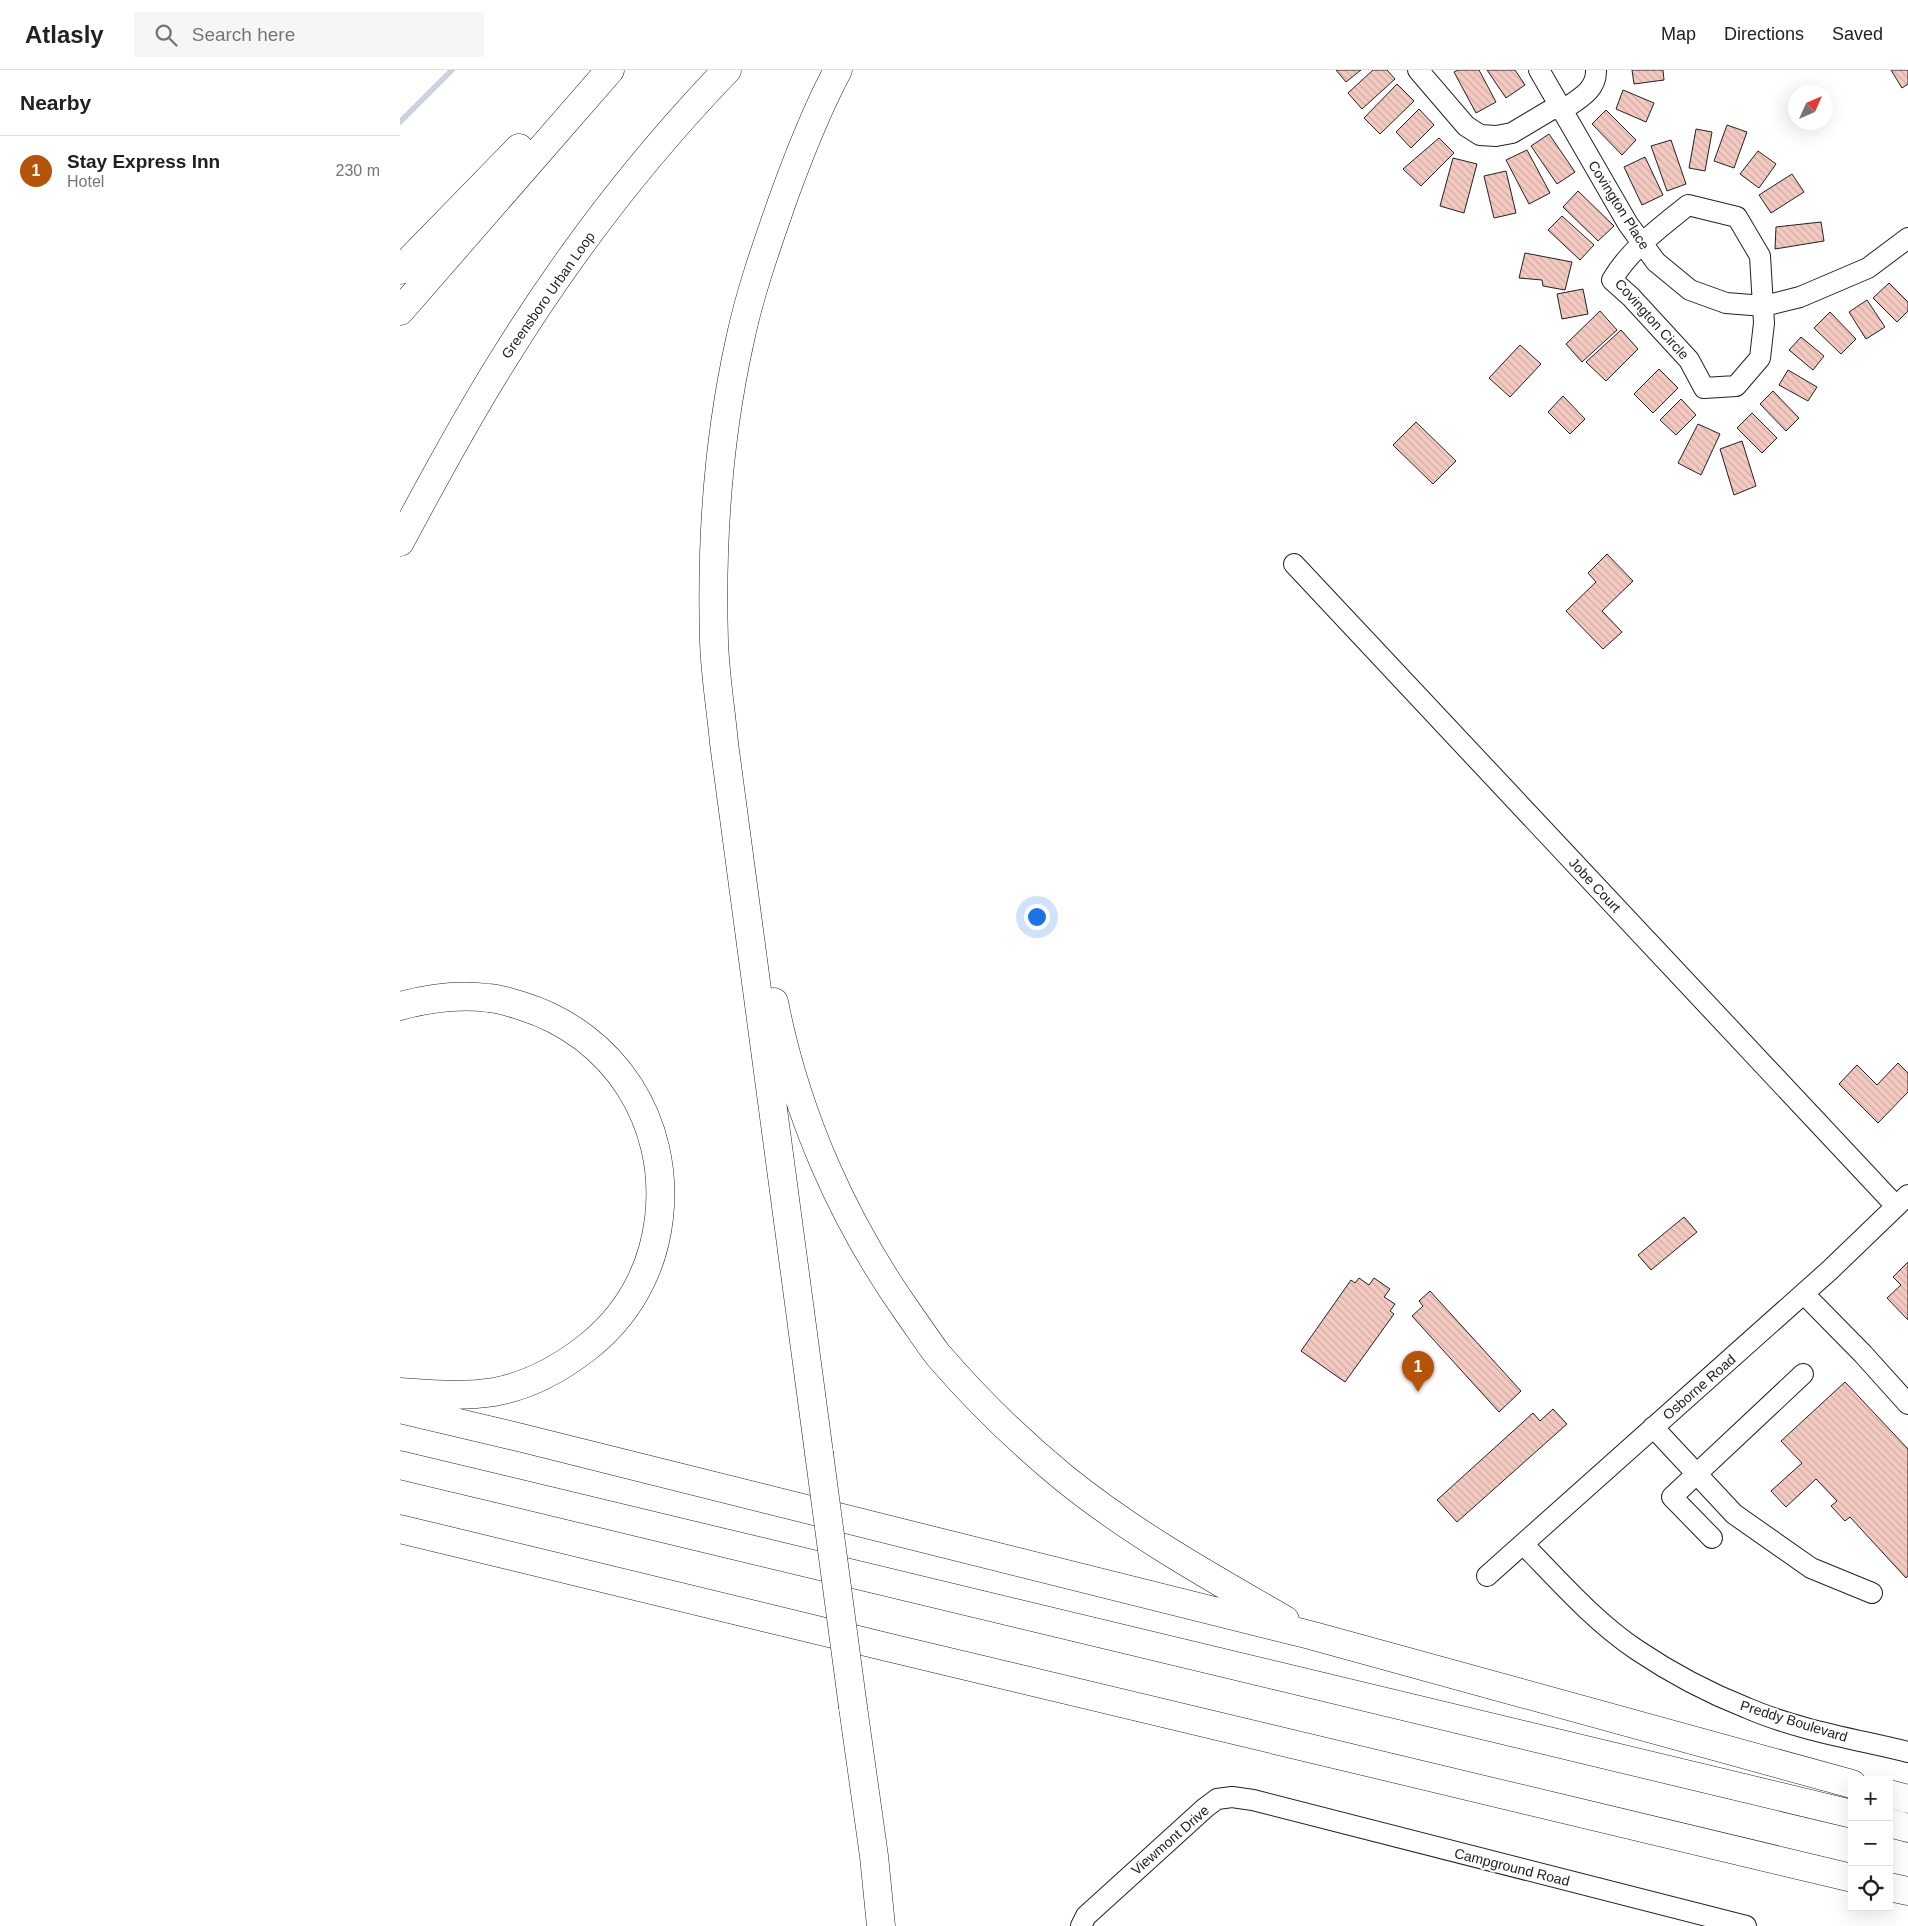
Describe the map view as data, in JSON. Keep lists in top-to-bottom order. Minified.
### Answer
{"streets":{"highway":["Greensboro Urban Loop"],"street":["Covington Place","Covington Circle","Jobe Court","Osborne Road","Preddy Boulevard","Viewmont Drive","Campground Road"]},"crossings":[["Covington Place","Covington Circle"],["Jobe Court","Osborne Road"],["Osborne Road","Preddy Boulevard"],["Viewmont Drive","Campground Road"]],"north":"top right","page":{"header":"Atlasly","search":"Search here","nav":["Map","Directions","Saved"],"heading":"Nearby","list":[{"mark":"1","name":"Stay Express Inn","note":"Hotel","value":"230 m"}],"pins":"1","map_buttons":["+","−"]}}
